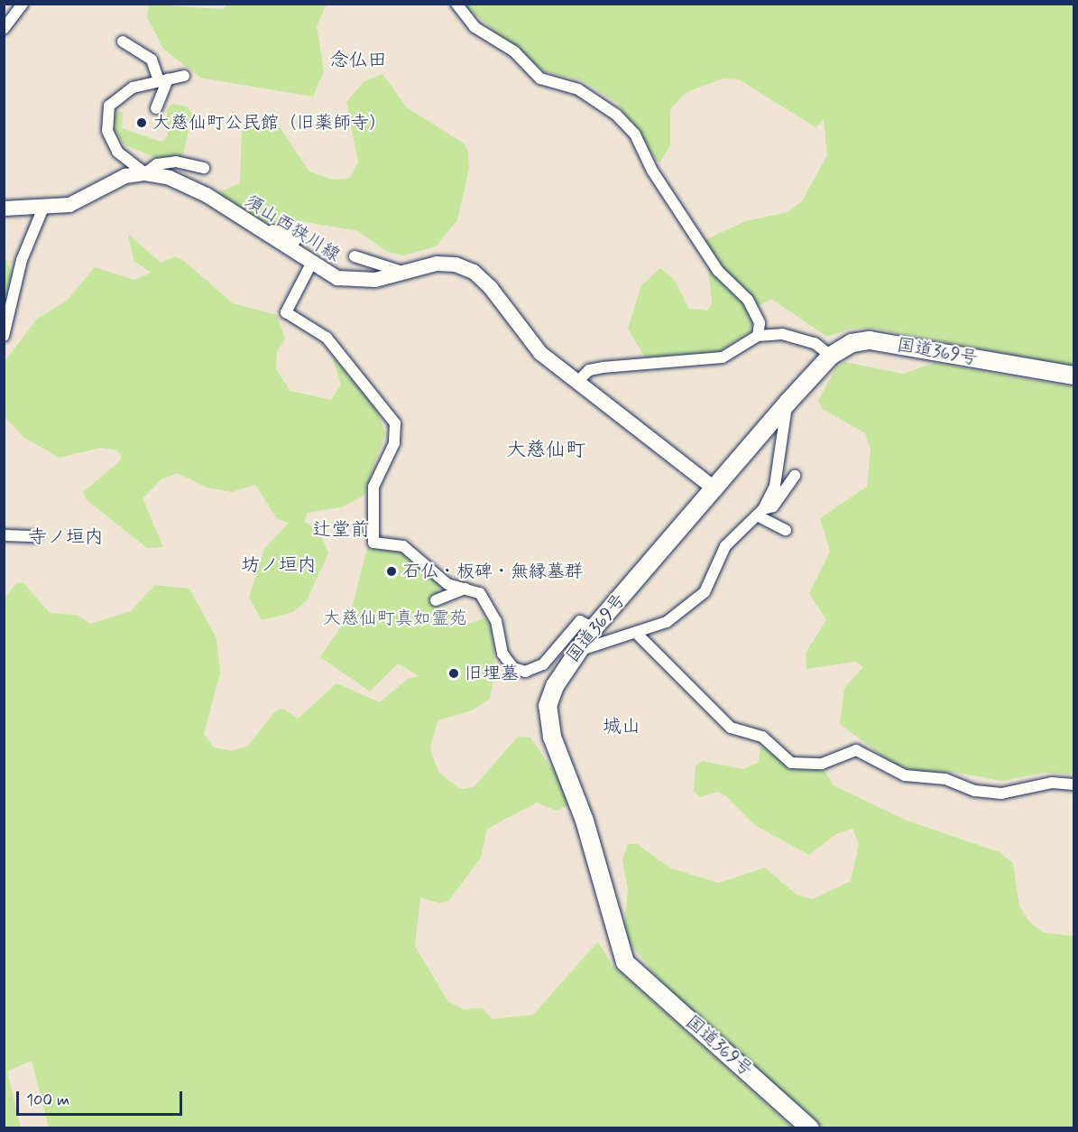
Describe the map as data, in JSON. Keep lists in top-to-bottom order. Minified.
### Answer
{"streets":{"highway":["国道369号"],"main road":["須山西狭川線"]},"crossings":[["須山西狭川線","国道369号"]],"districts":["念仏田","大慈仙町","辻堂前","寺ノ垣内","坊ノ垣内","城山"],"parks":["大慈仙町真如霊苑"],"places":["大慈仙町公民館（旧薬師寺）","石仏・板碑・無縁墓群","旧埋墓"],"scale_bar":"100 m"}
